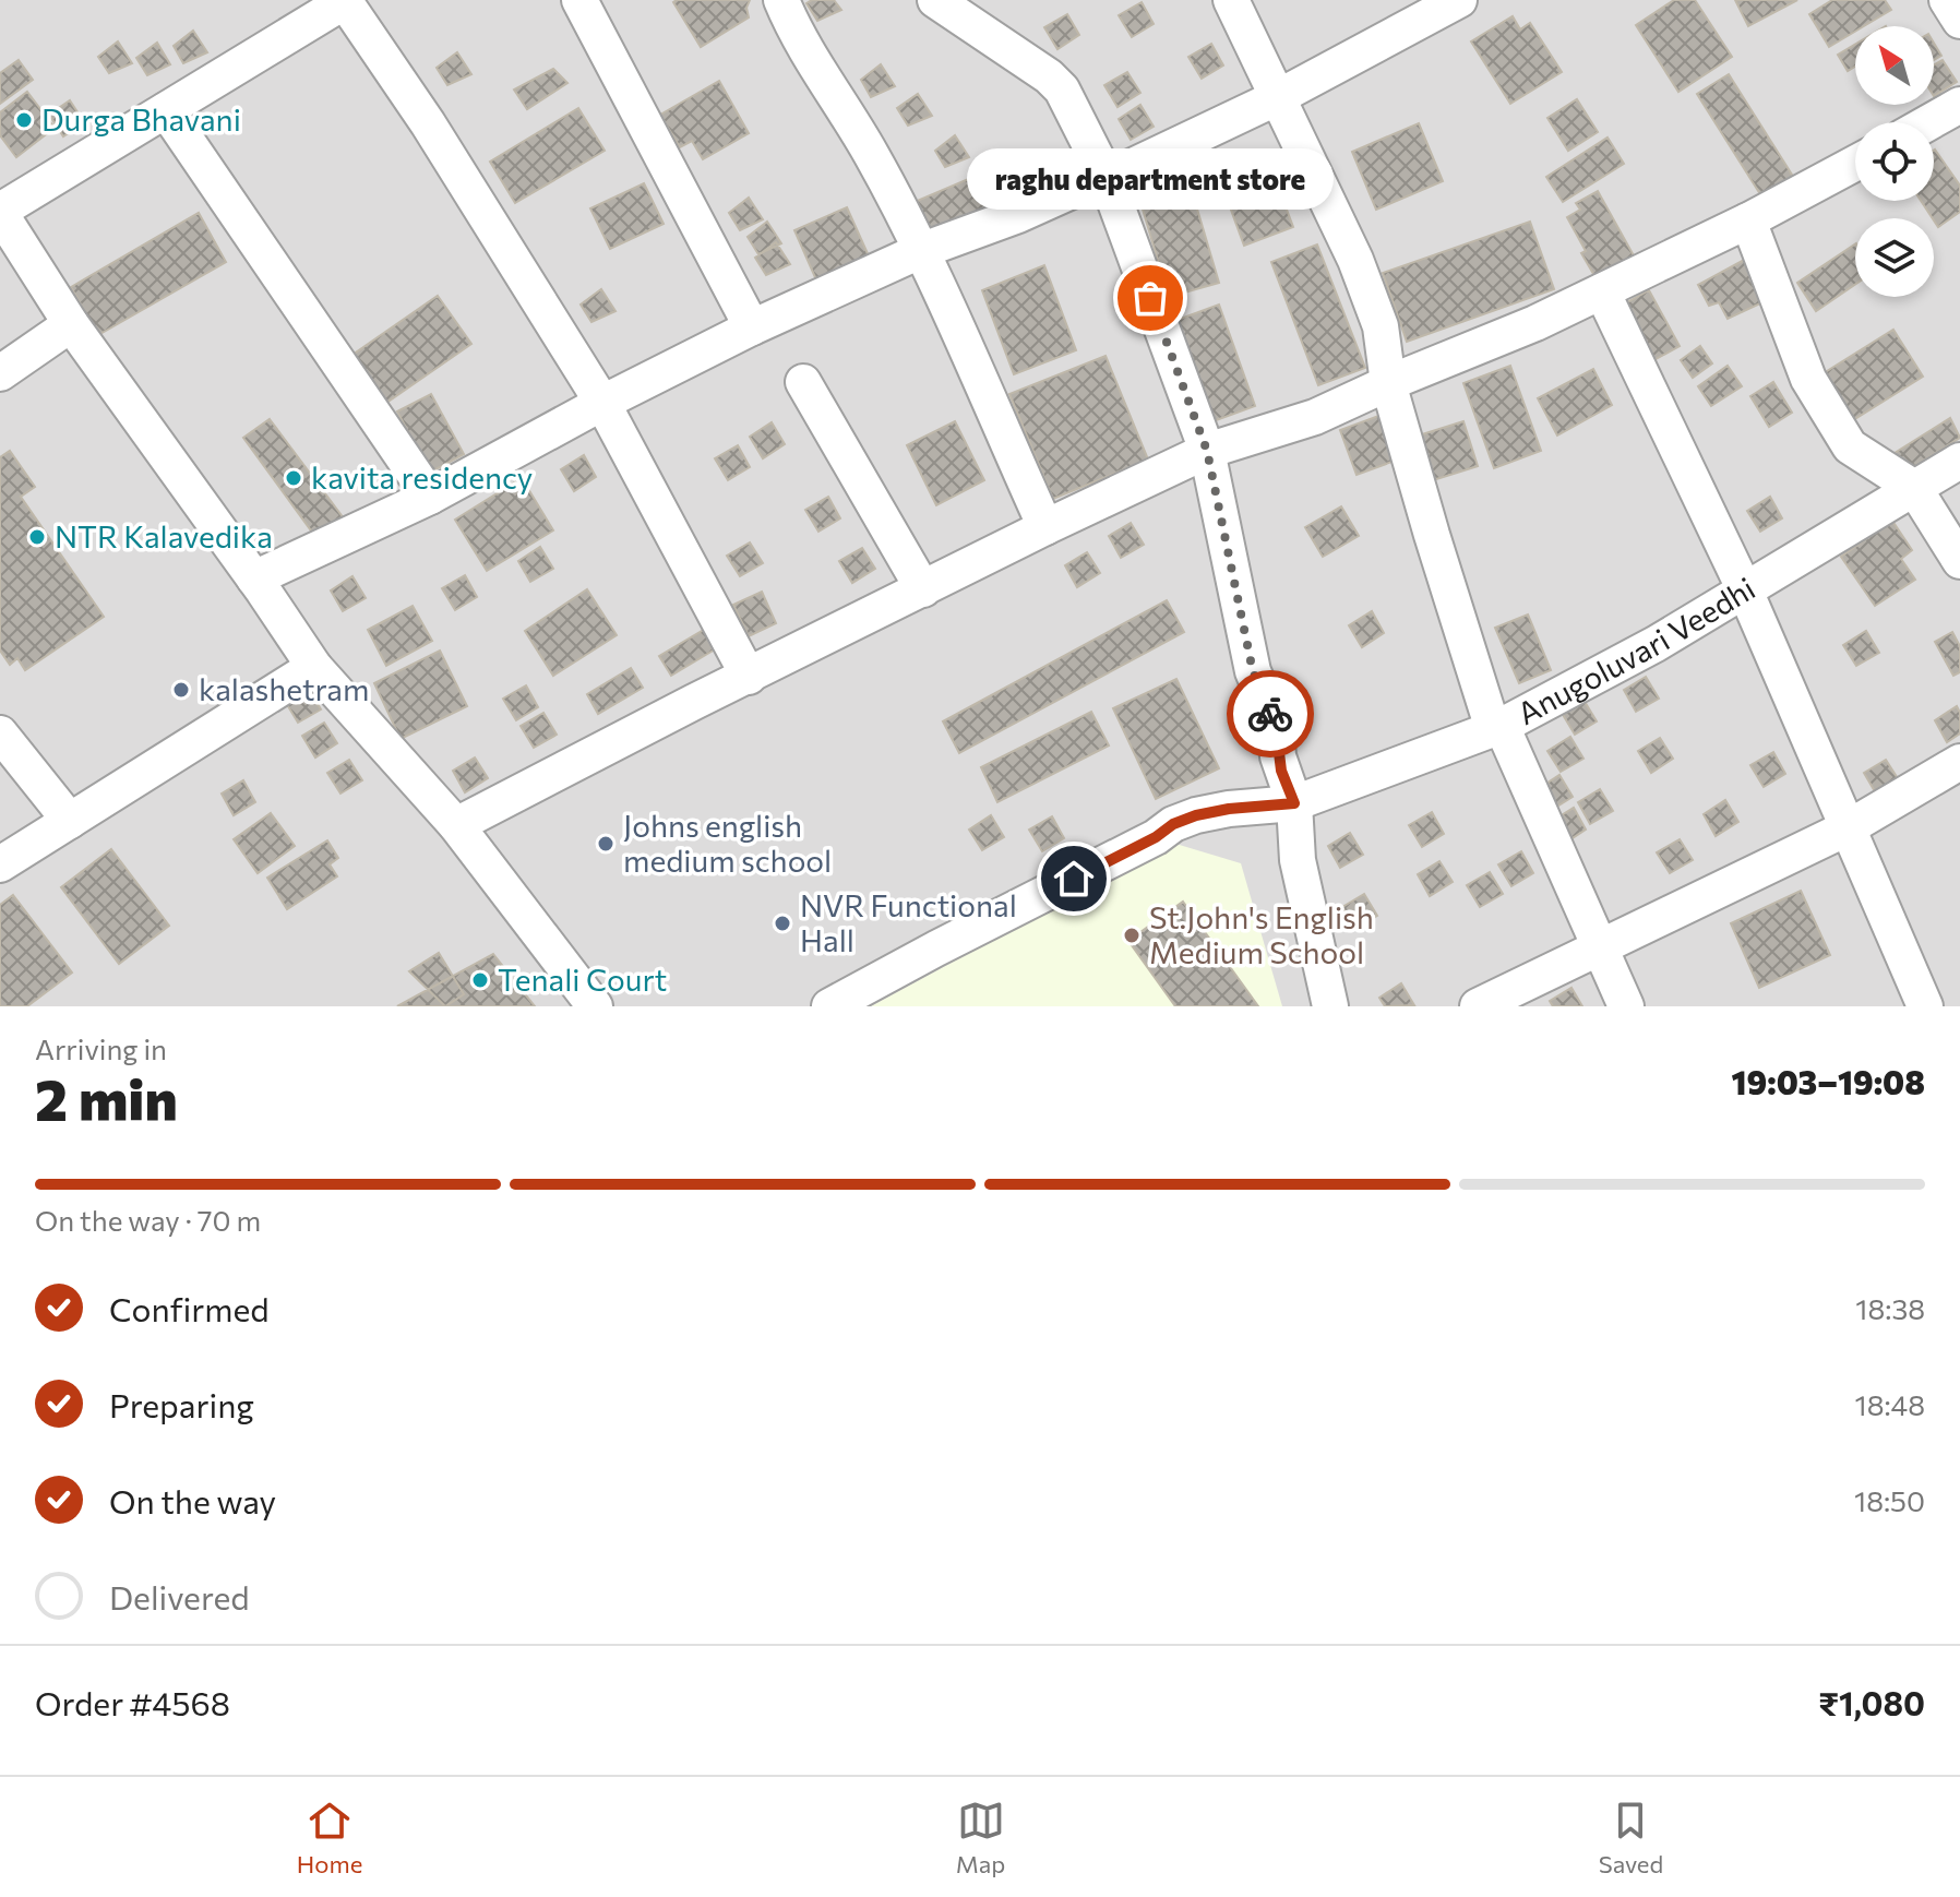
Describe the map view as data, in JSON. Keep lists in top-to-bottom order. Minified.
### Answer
{"streets":{"street":["Anugoluvari Veedhi"]},"places":["Durga Bhavani","raghu department store","kavita residency","NTR Kalavedika","kalashetram","Johns english medium school","NVR Functional Hall","St.John's English Medium School","Tenali Court"],"north":"top left","page":{"bubble":"raghu department store","heading":["2 min","Arriving in","19:03–19:08"],"panel":["Order #4568","₹1,080"],"bar":"On the way · 70 m","list":[["Confirmed","18:38"],["Preparing","18:48"],["On the way","18:50"],"Delivered"],"tabs":["Home","Map","Saved"]}}
